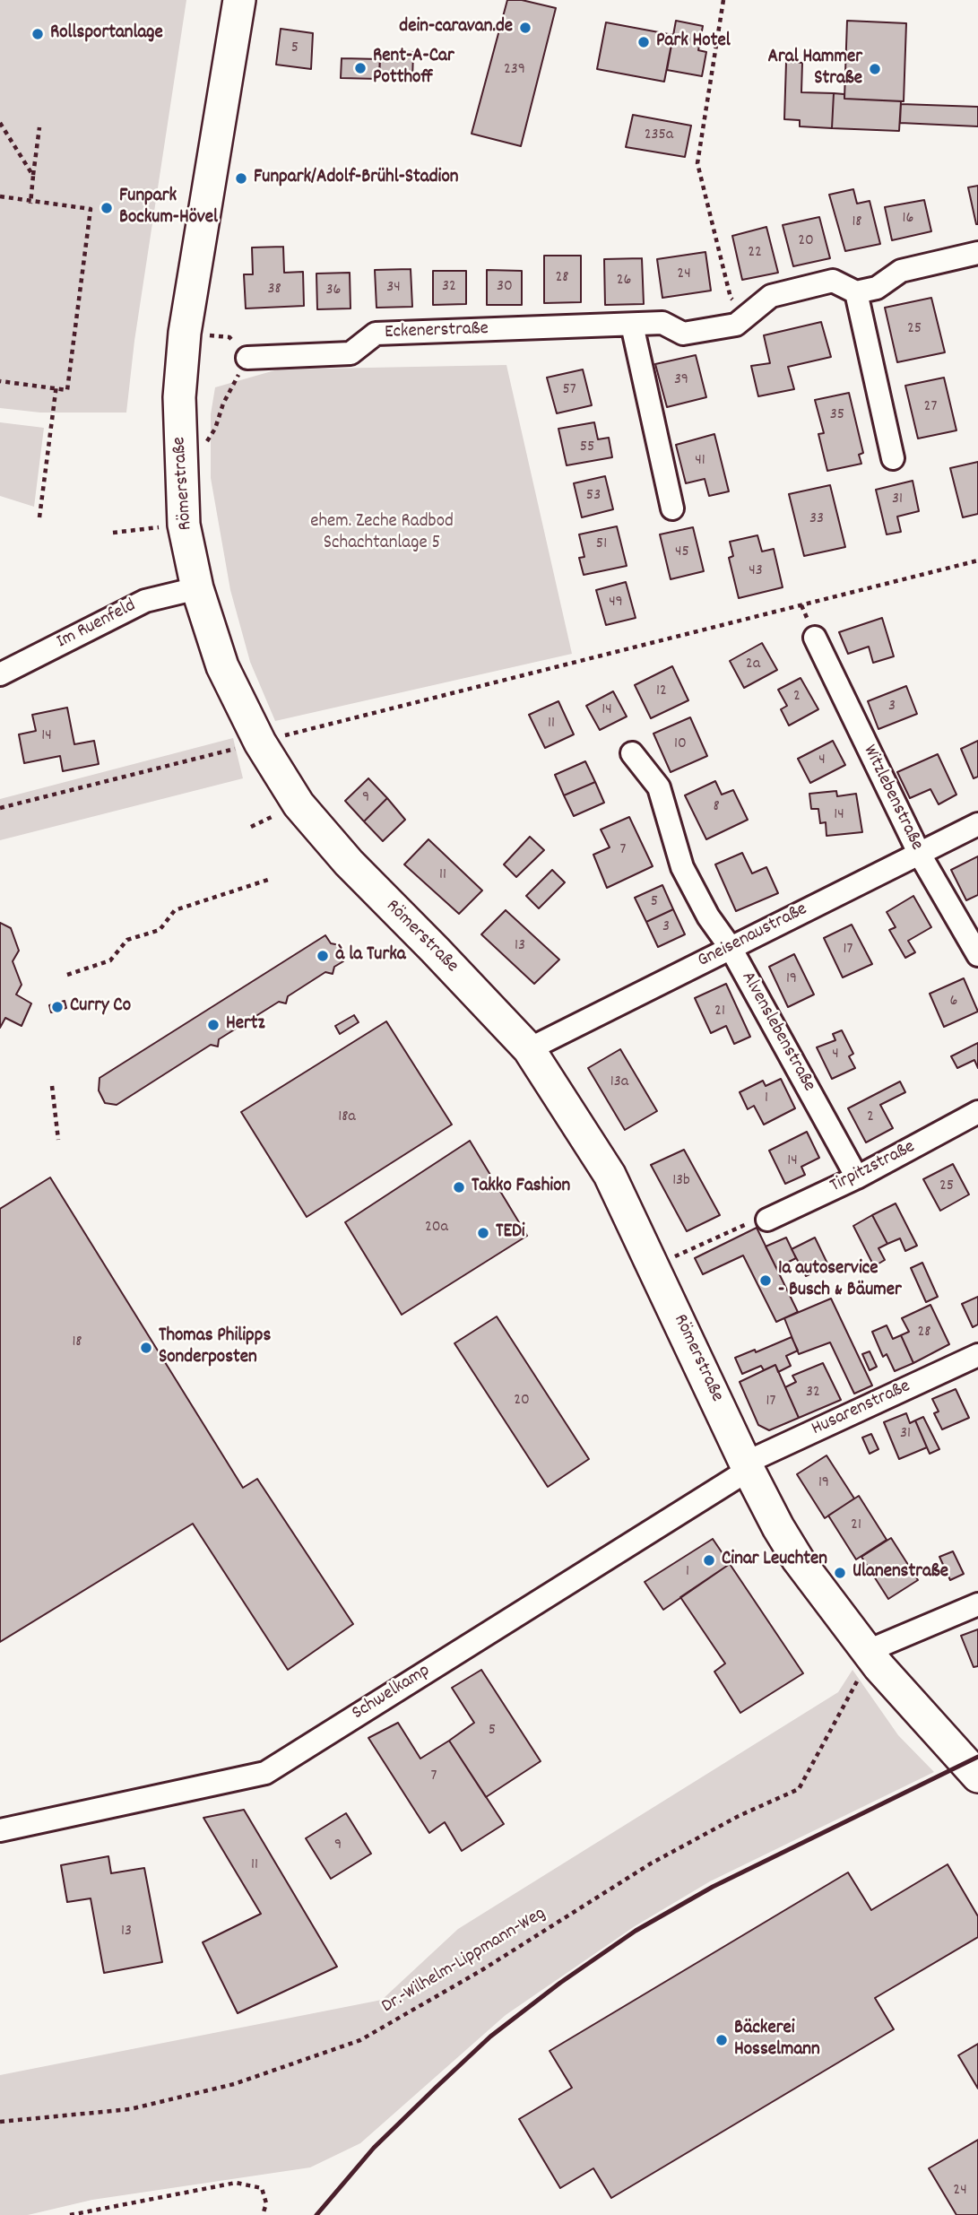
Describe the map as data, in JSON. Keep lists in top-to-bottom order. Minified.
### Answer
{"streets":{"main road":["Römerstraße"],"street":["Eckenerstraße","Im Ruenfeld","Witzlebenstraße","Gneisenaustraße","Alvenslebenstraße","Tirpitzstraße","Husarenstraße","Schwelkamp"],"path":["Dr.-Wilhelm-Lippmann-Weg"]},"crossings":[["Römerstraße","Im Ruenfeld"],["Römerstraße","Gneisenaustraße"],["Römerstraße","Husarenstraße"],["Römerstraße","Schwelkamp"],["Römerstraße","Dr.-Wilhelm-Lippmann-Weg"],["Witzlebenstraße","Gneisenaustraße"],["Gneisenaustraße","Alvenslebenstraße"],["Alvenslebenstraße","Tirpitzstraße"],["Husarenstraße","Schwelkamp"]],"parks":["ehem. Zeche Radbod Schachtanlage 5"],"places":["dein-caravan.de","Rollsportanlage","Park Hotel","Rent-A-Car Potthoff","Aral Hammer Straße","Funpark/Adolf-Brühl-Stadion","Funpark Bockum-Hövel","à la Turka","Curry Co","Hertz","Takko Fashion","TEDi","1a autoservice - Busch & Bäumer","Thomas Philipps Sonderposten","Cinar Leuchten","Ulanenstraße","Bäckerei Hosselmann"],"house_numbers":["5","239","235a","16","18","20","22","24","28","26","32","30","34","38","36","25","39","57","27","35","55","41","53","31","33","51","45","43","49","2a","12","2","3","14","11","14","10","4","9","8","14","7","11","5","3","13","17","19","6","21","4","13a","1","18a","2","14","13b","25","20a","28","18","32","20","17","31","19","21","1","5","7","9","11","13","24"]}
